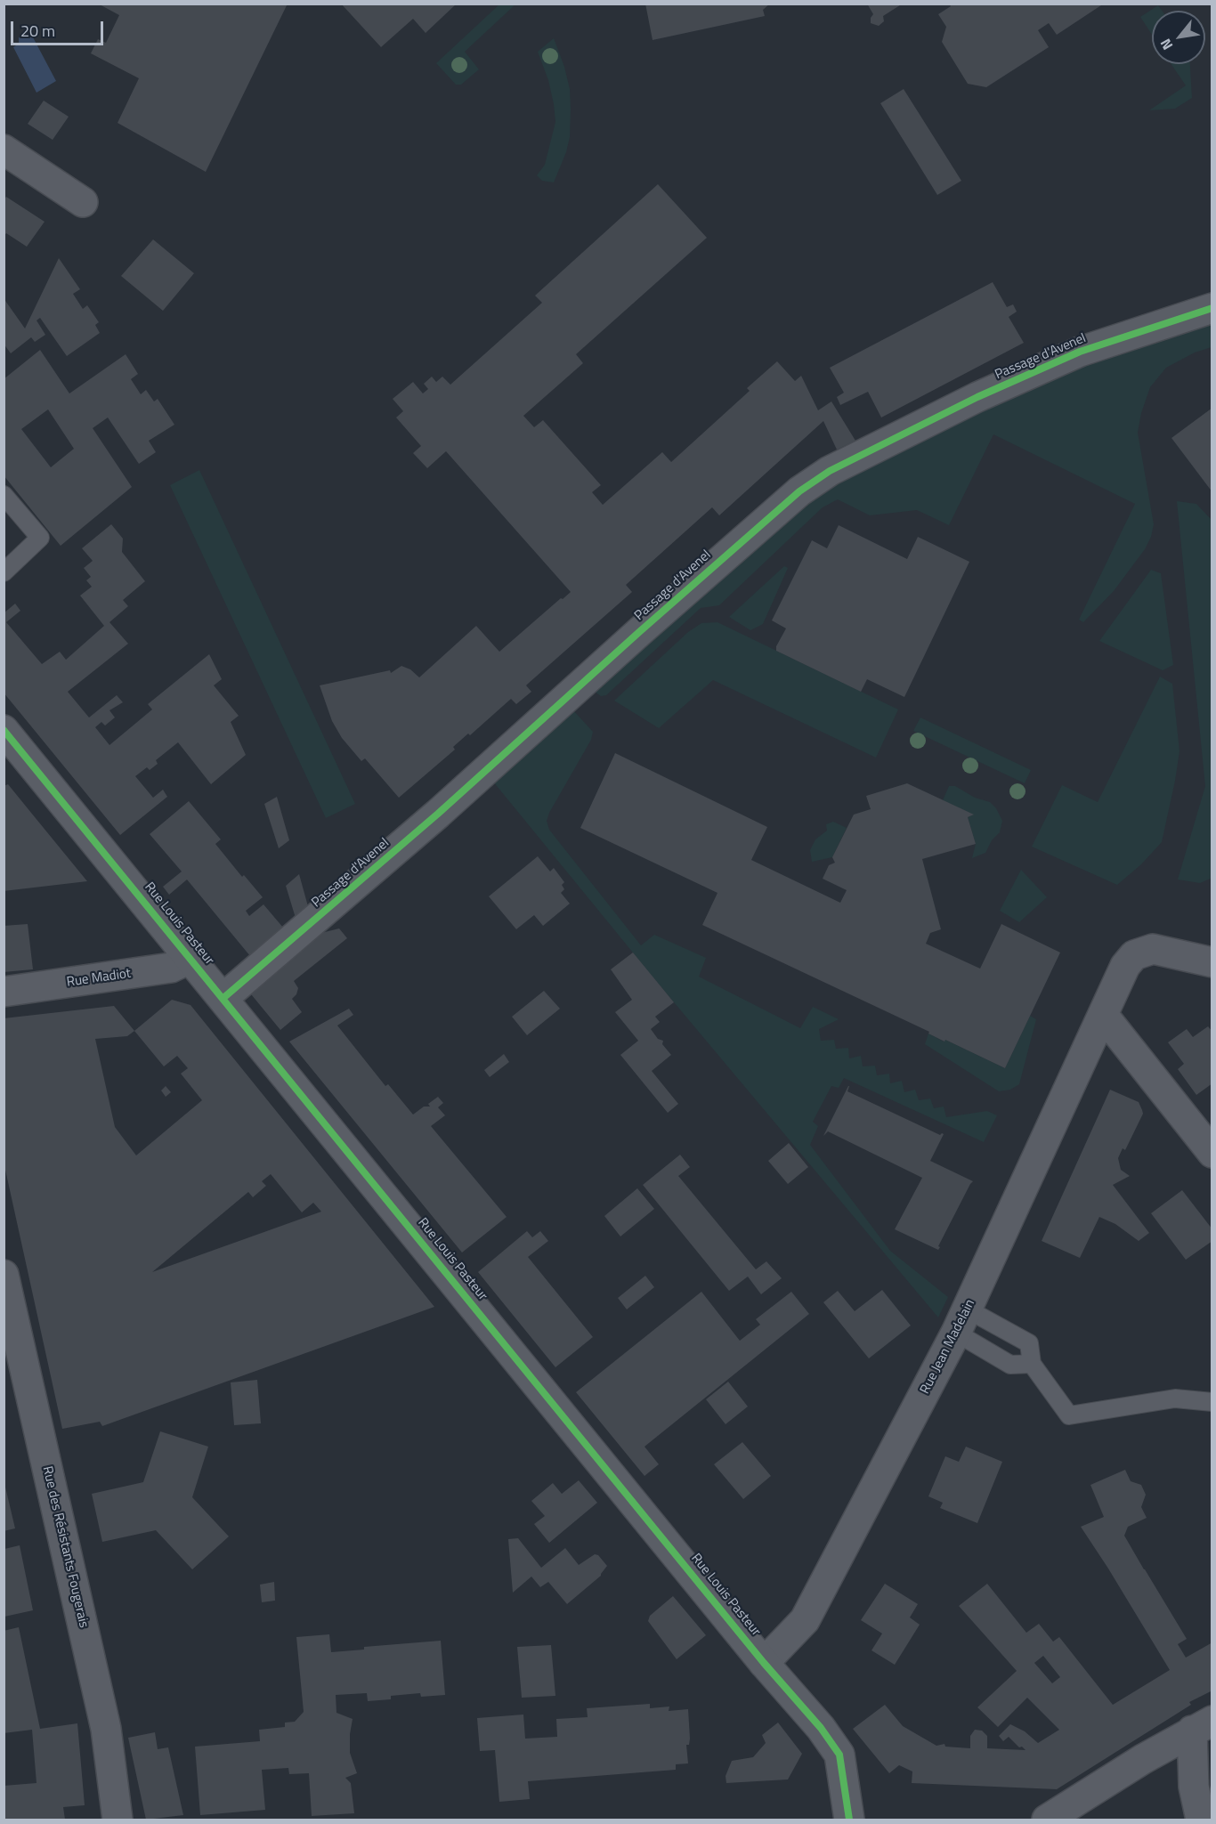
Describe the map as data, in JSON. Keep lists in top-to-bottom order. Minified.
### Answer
{"streets":{"street":["Passage d'Avenel","Rue Louis Pasteur","Rue Madiot","Rue Jean Madelain","Rue des Résistants Fougerais"]},"crossings":[["Passage d'Avenel","Rue Louis Pasteur"],["Rue Louis Pasteur","Rue Madiot"],["Rue Louis Pasteur","Rue Jean Madelain"]],"scale_bar":"20 m","north":"bottom left"}
